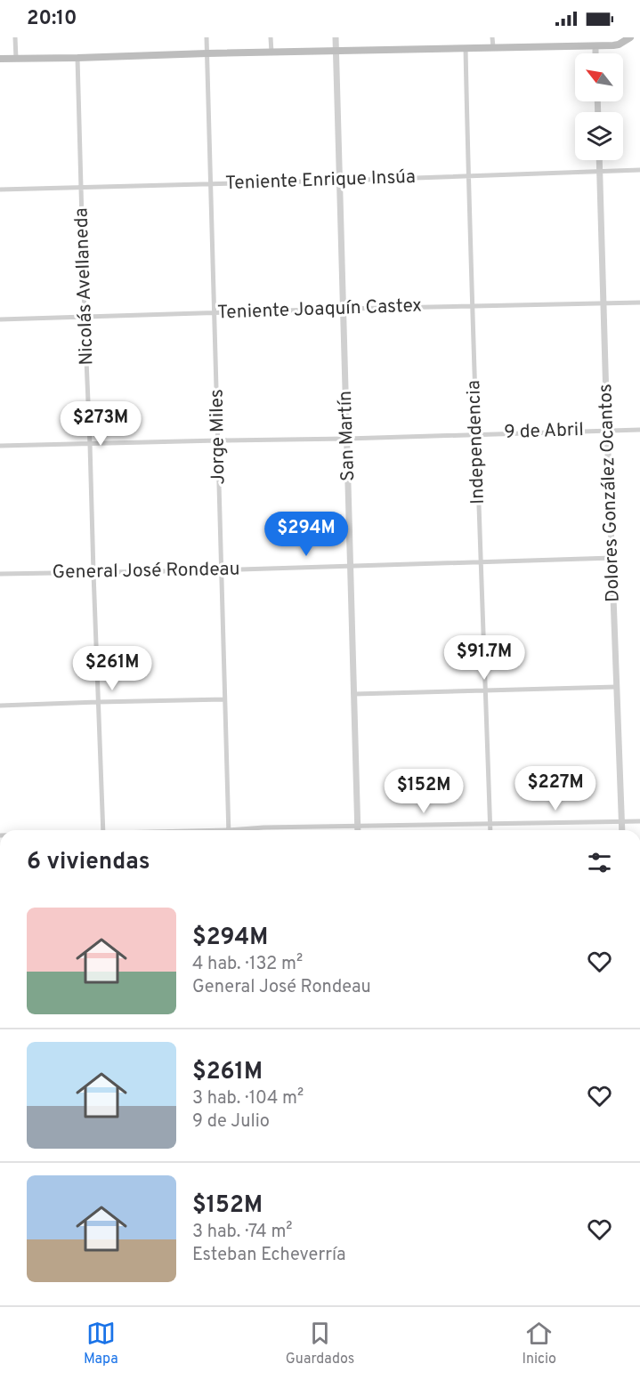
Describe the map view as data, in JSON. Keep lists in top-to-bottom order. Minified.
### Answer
{"streets":{"street":["Teniente Enrique Insúa","Nicolás Avellaneda","Teniente Joaquín Castex","9 de Abril","San Martín","Jorge Miles","Independencia","Dolores González Ocantos","General José Rondeau"]},"crossings":[["Teniente Enrique Insúa","Nicolás Avellaneda"],["Teniente Enrique Insúa","San Martín"],["Teniente Enrique Insúa","Jorge Miles"],["Teniente Enrique Insúa","Independencia"],["Teniente Enrique Insúa","Dolores González Ocantos"],["Nicolás Avellaneda","Teniente Joaquín Castex"],["Nicolás Avellaneda","9 de Abril"],["Nicolás Avellaneda","General José Rondeau"],["Teniente Joaquín Castex","San Martín"],["Teniente Joaquín Castex","Jorge Miles"],["Teniente Joaquín Castex","Independencia"],["Teniente Joaquín Castex","Dolores González Ocantos"],["9 de Abril","San Martín"],["9 de Abril","Jorge Miles"],["9 de Abril","Independencia"],["9 de Abril","Dolores González Ocantos"],["San Martín","General José Rondeau"],["Jorge Miles","General José Rondeau"],["Independencia","General José Rondeau"],["Dolores González Ocantos","General José Rondeau"]],"north":"top left","page":{"status":"20:10","price":["$273M","$294M","$91.7M","$261M","$227M","$152M"],"heading":"6 viviendas","list":[{"name":"$294M","note":"4 hab. · 132 m² · General José Rondeau"},{"name":"$261M","note":"3 hab. · 104 m² · 9 de Julio"},{"name":"$152M","note":"3 hab. · 74 m² · Esteban Echeverría"}],"tabs":["Mapa","Guardados","Inicio"]}}
